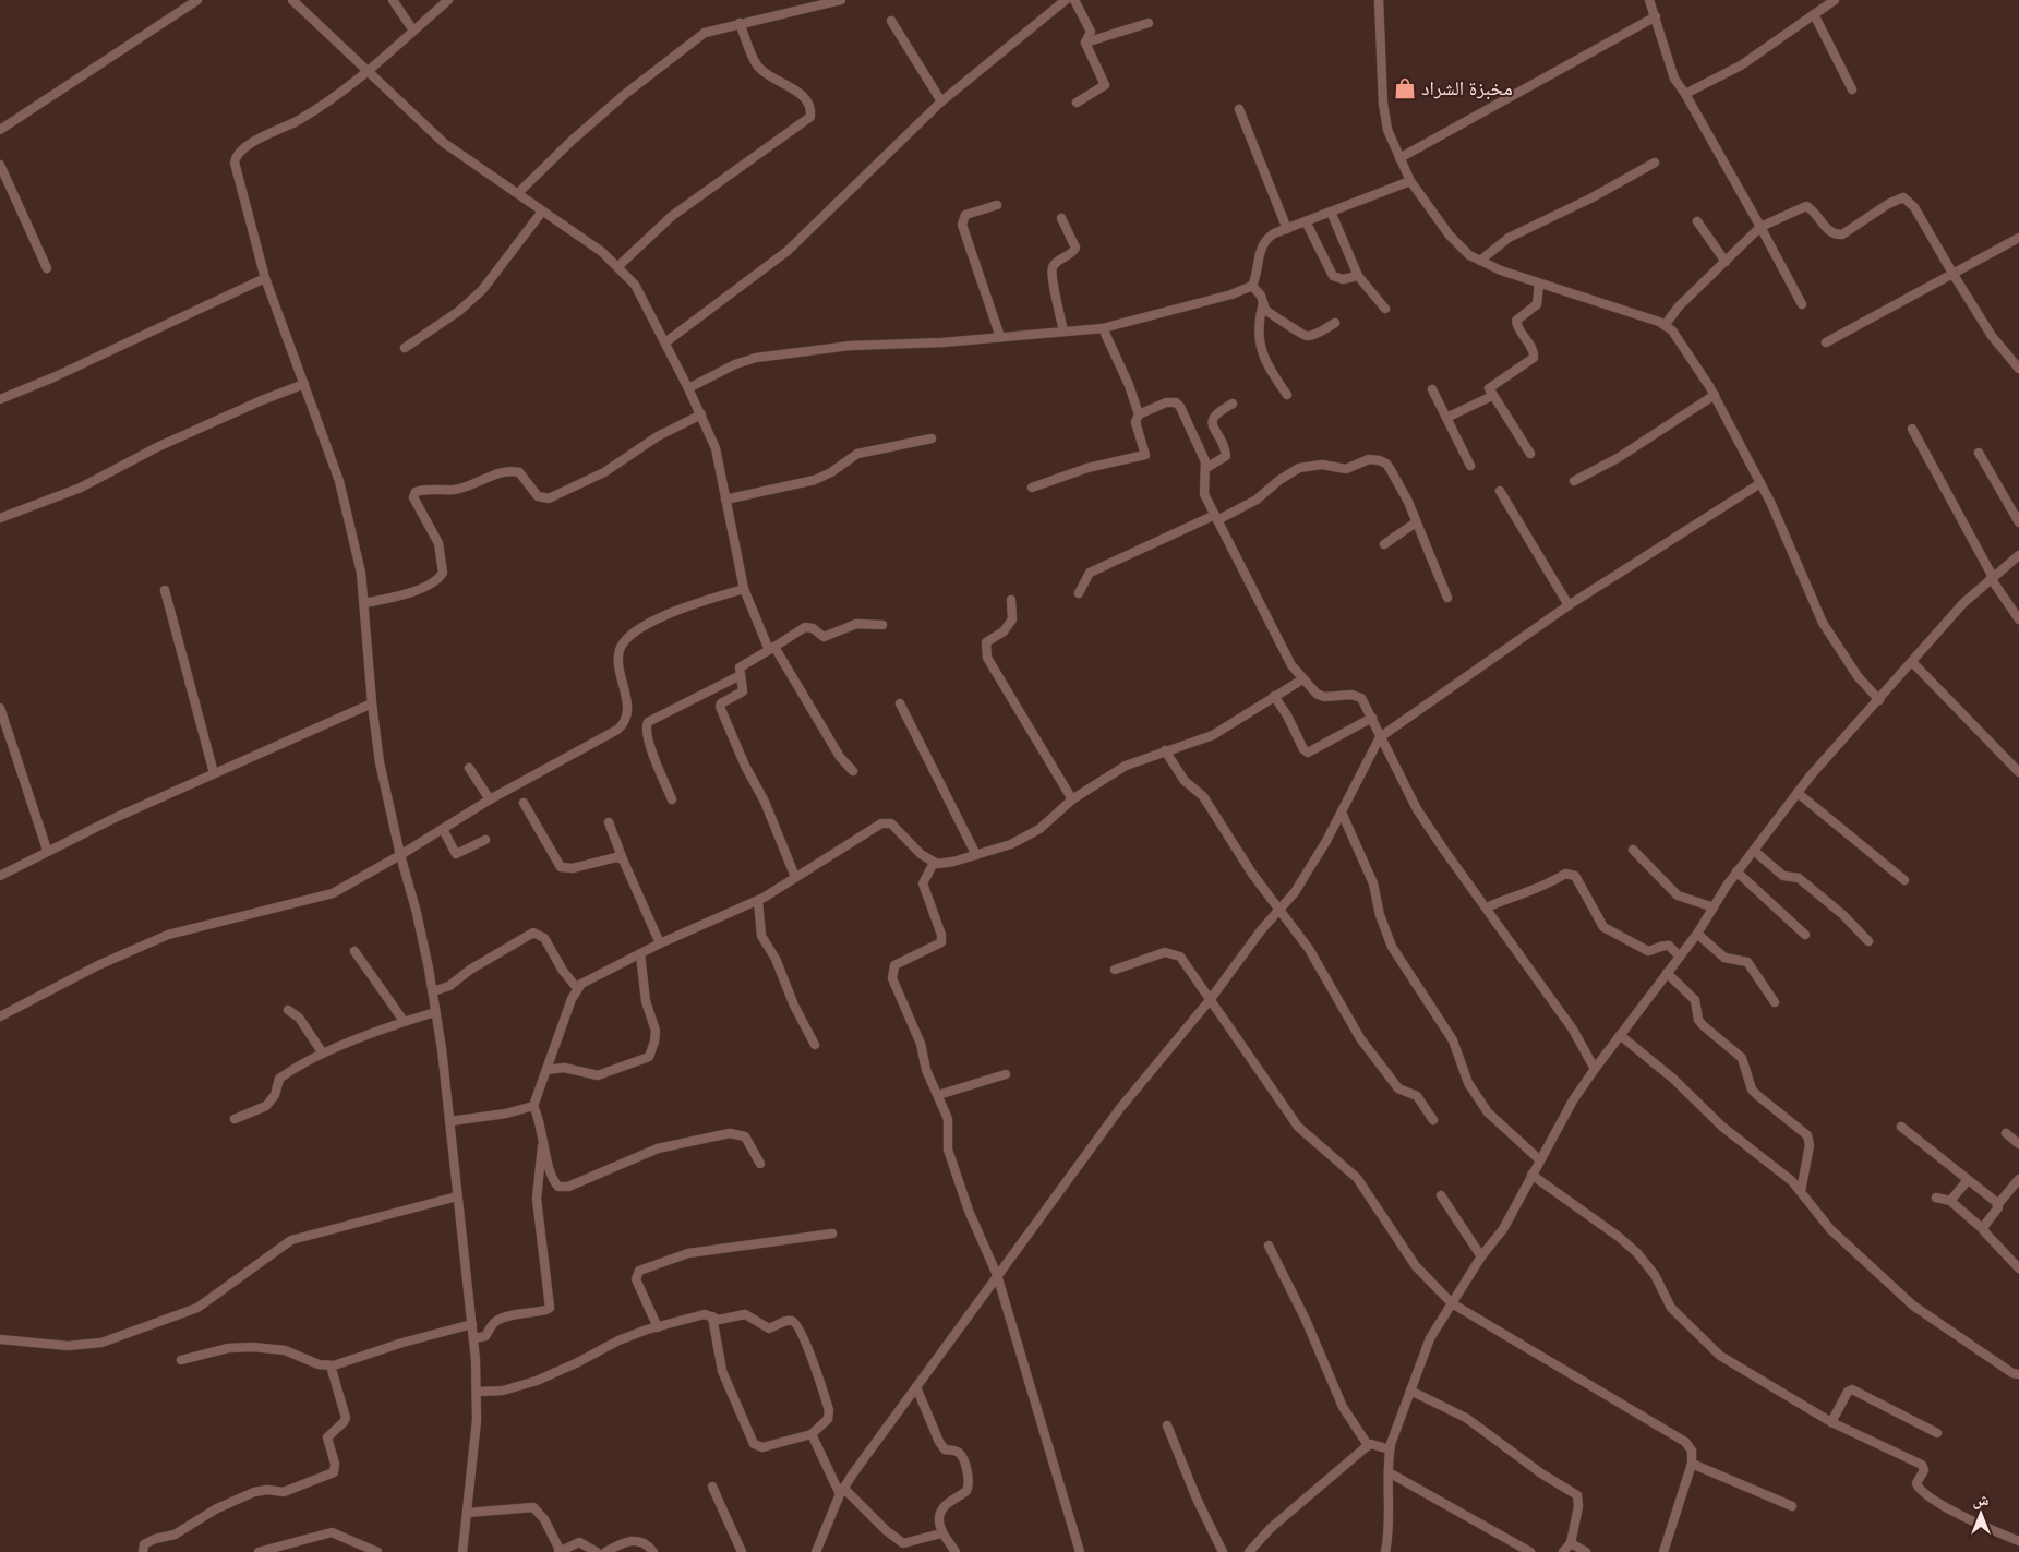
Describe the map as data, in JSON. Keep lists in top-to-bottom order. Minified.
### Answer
{"places":{"shop":["مخبزة الشراد"]},"north":"top"}
